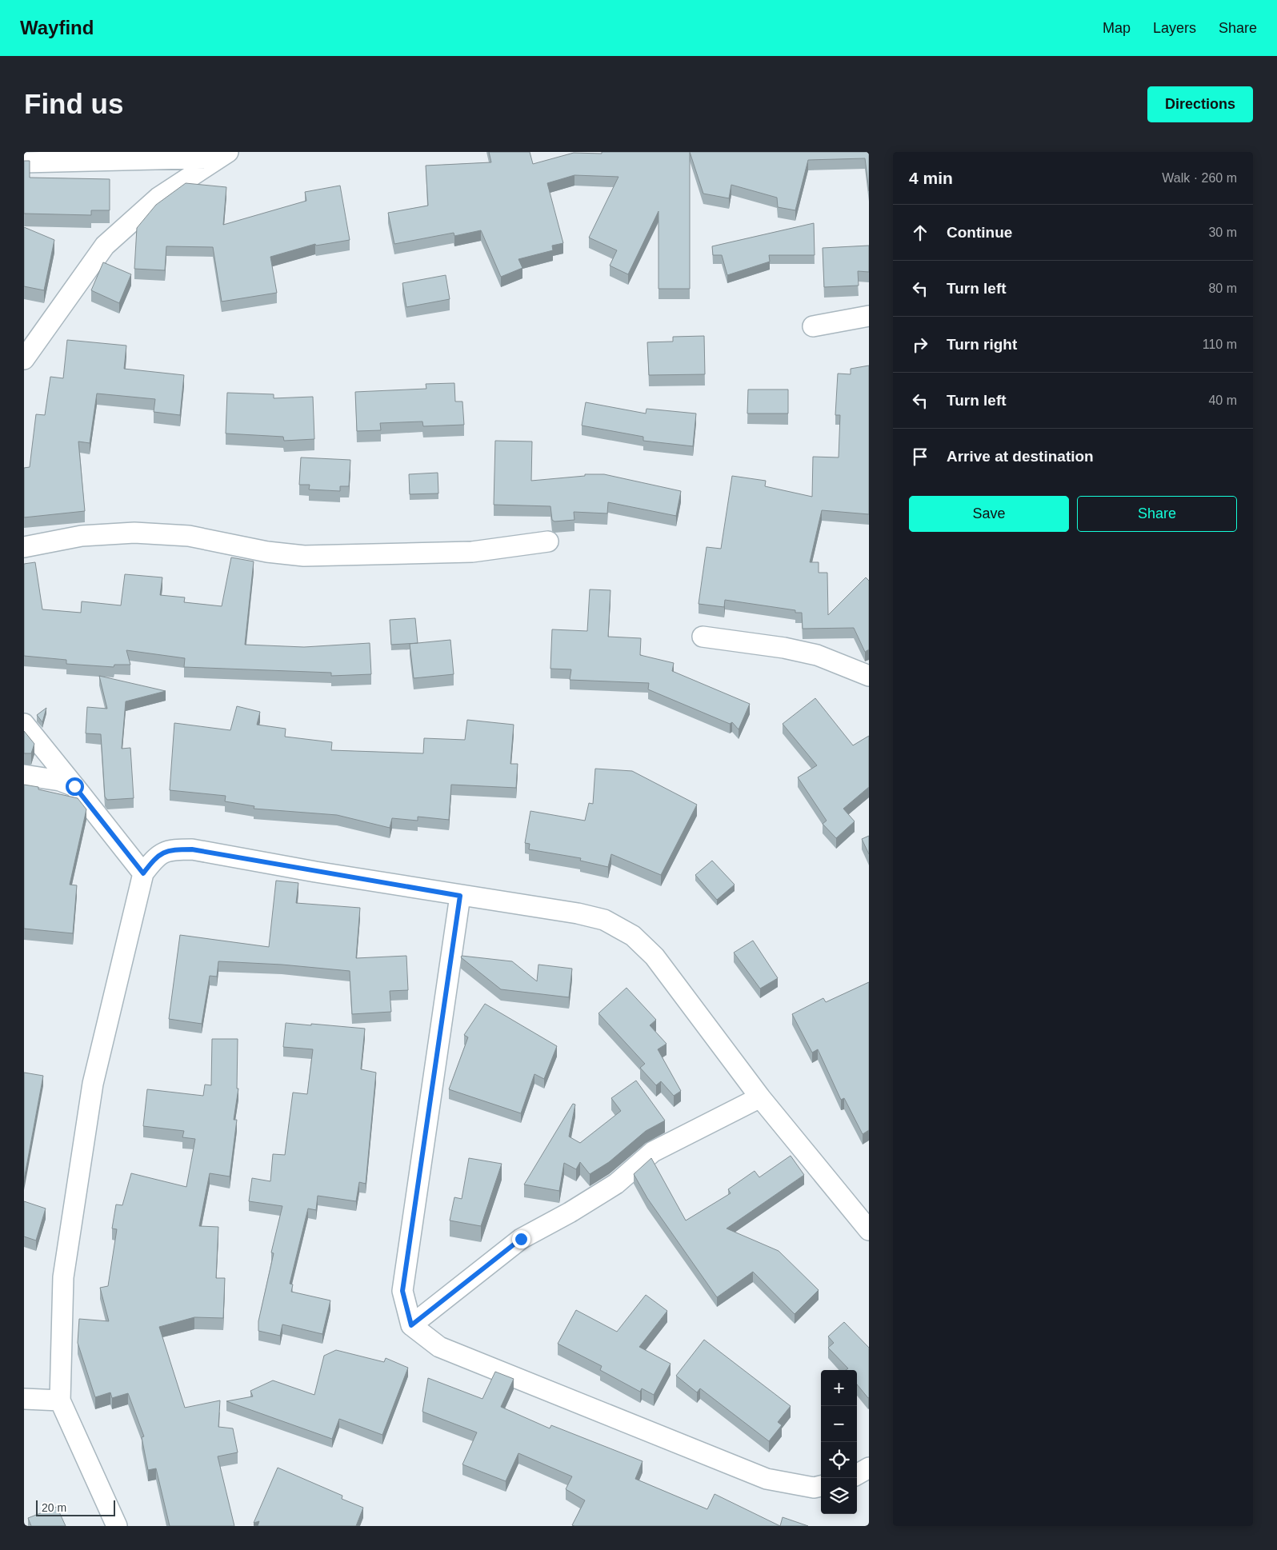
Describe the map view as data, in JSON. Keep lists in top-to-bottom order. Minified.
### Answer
{"scale_bar":"20 m","page":{"header":"Wayfind","nav":["Map","Layers","Share"],"buttons":["Directions",["Save","Share"]],"title":"Find us","heading":["4 min","Walk · 260 m"],"list":[["Continue","30 m"],["Turn left","80 m"],["Turn right","110 m"],["Turn left","40 m"],"Arrive at destination"],"map_buttons":["+","−"],"scale":"20 m"}}
